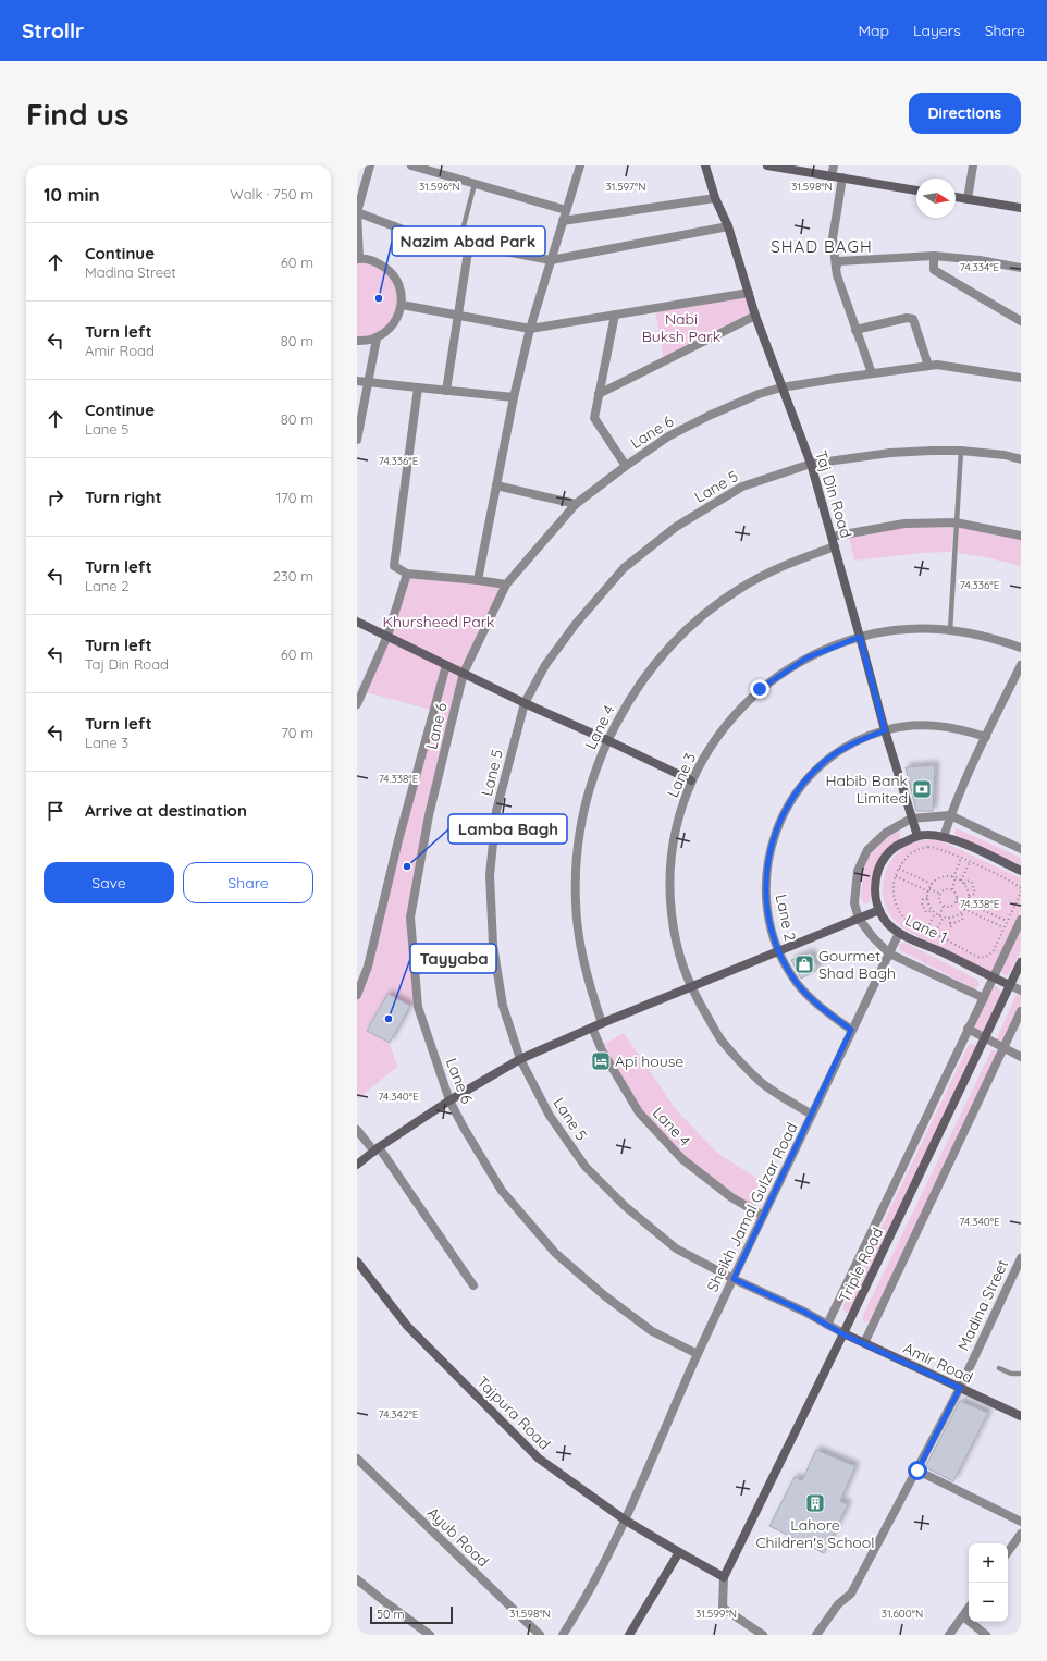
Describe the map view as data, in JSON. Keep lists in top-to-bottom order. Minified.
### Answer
{"streets":{"main road":["Taj Din Road","Lane 1","Triple Road","Amir Road","Tajpura Road"],"street":["Lane 6","Lane 5","Lane 4","Lane 3","Lane 2","Sheikh Jamal Gulzar Road","Madina Street","Ayub Road"]},"crossings":[["Lane 6","Taj Din Road"],["Lane 6","Sheikh Jamal Gulzar Road"],["Lane 5","Taj Din Road"],["Lane 5","Sheikh Jamal Gulzar Road"],["Lane 5","Triple Road"],["Lane 5","Amir Road"],["Taj Din Road","Lane 4"],["Taj Din Road","Lane 3"],["Taj Din Road","Lane 2"],["Taj Din Road","Lane 1"],["Lane 4","Sheikh Jamal Gulzar Road"],["Lane 3","Sheikh Jamal Gulzar Road"],["Lane 2","Sheikh Jamal Gulzar Road"],["Lane 1","Sheikh Jamal Gulzar Road"],["Lane 1","Triple Road"],["Sheikh Jamal Gulzar Road","Tajpura Road"],["Triple Road","Amir Road"],["Triple Road","Tajpura Road"],["Madina Street","Amir Road"]],"districts":["SHAD BAGH"],"parks":["Nabi Buksh Park","Khursheed Park"],"places":{"other":["Nazim Abad Park","Lamba Bagh","Tayyaba"],"bank":["Habib Bank Limited"],"shop":["Gourmet Shad Bagh"],"hotel":["Api house"],"building":["Lahore Children's School"]},"scale_bar":"50 m","north":"right","page":{"header":"Strollr","nav":["Map","Layers","Share"],"buttons":["Directions",["Save","Share"]],"title":"Find us","heading":["10 min","Walk · 750 m"],"list":[["Continue","Madina Street","60 m"],["Turn left","Amir Road","80 m"],["Continue","Lane 5","80 m"],["Turn right","170 m"],["Turn left","Lane 2","230 m"],["Turn left","Taj Din Road","60 m"],["Turn left","Lane 3","70 m"],"Arrive at destination"],"map_buttons":["+","−"],"scale":"50 m"},"coordinates":["31.596°N","31.597°N","31.598°N","74.334°E","74.336°E","74.338°E","74.340°E","74.342°E","31.599°N","31.600°N"]}
